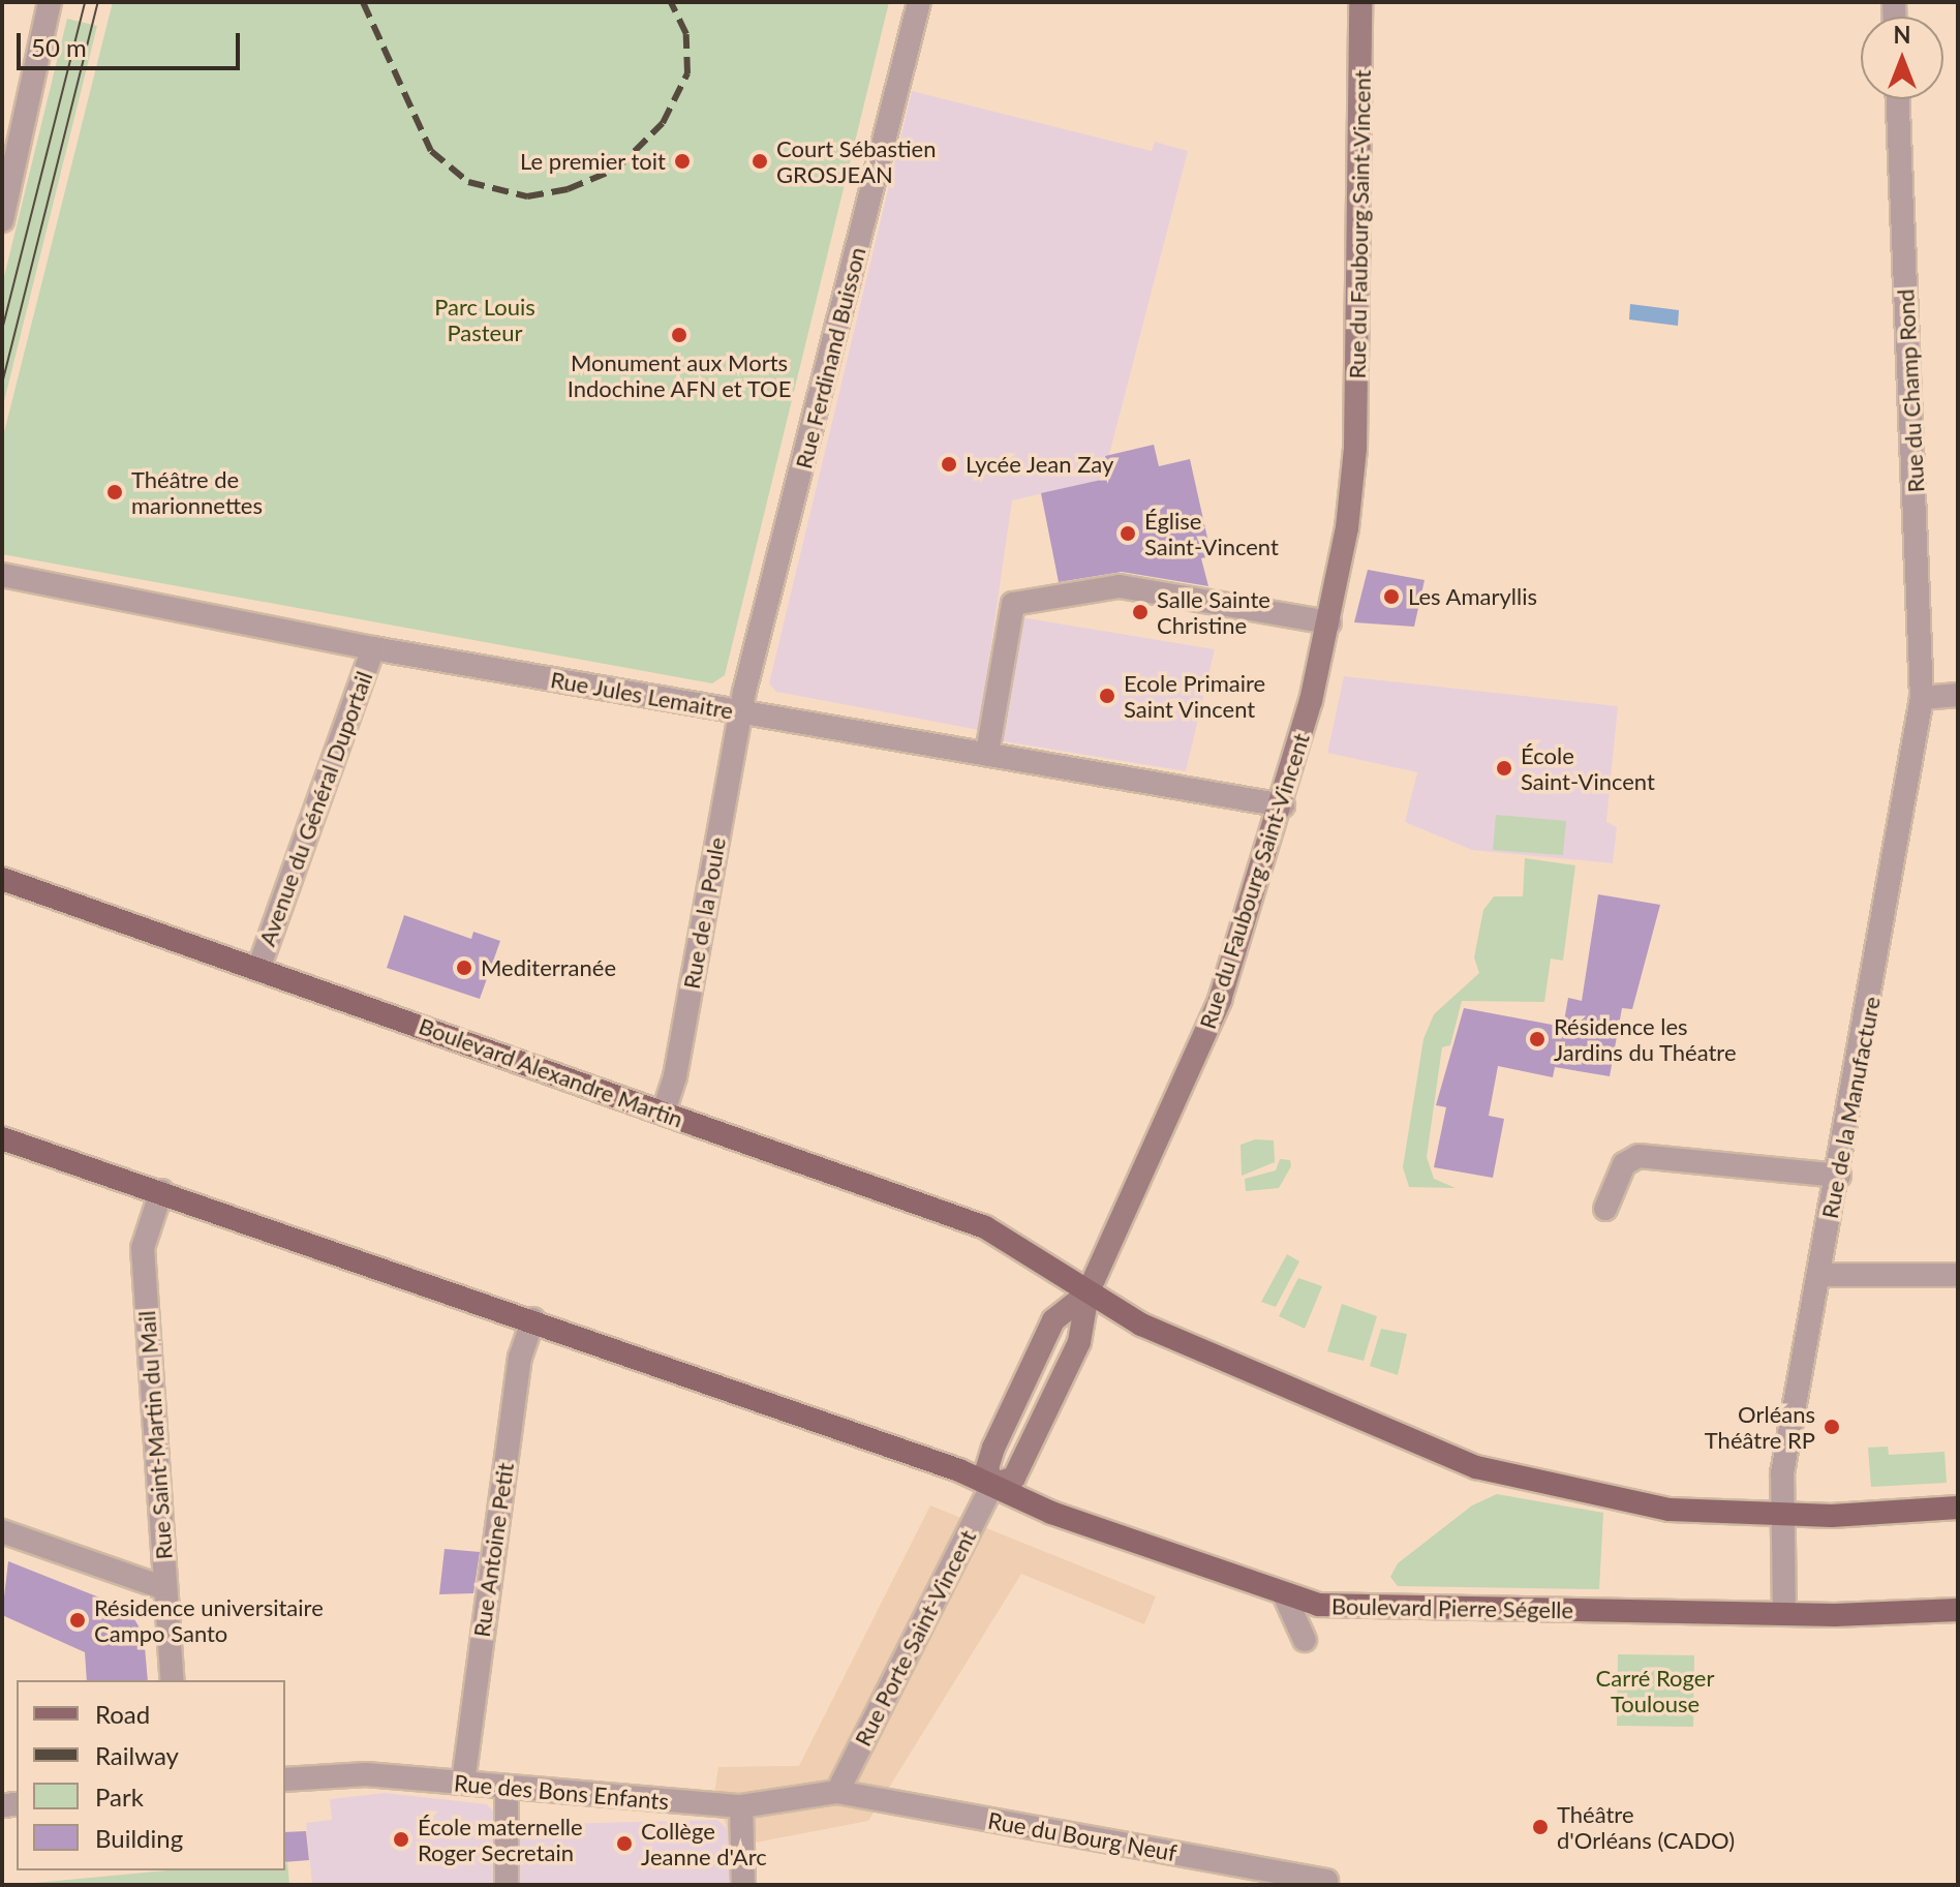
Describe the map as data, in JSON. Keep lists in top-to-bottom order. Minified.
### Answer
{"streets":{"main road":["Rue du Faubourg Saint-Vincent","Boulevard Alexandre Martin","Boulevard Pierre Ségelle"],"street":["Rue Ferdinand Buisson","Rue du Champ Rond","Rue Jules Lemaitre","Avenue du Général Duportail","Rue de la Poule","Rue de la Manufacture","Rue Saint-Martin du Mail","Rue Antoine Petit","Rue Porte Saint-Vincent","Rue des Bons Enfants","Rue du Bourg Neuf"]},"crossings":[["Rue du Faubourg Saint-Vincent","Rue Jules Lemaitre"],["Rue du Faubourg Saint-Vincent","Boulevard Alexandre Martin"],["Rue du Faubourg Saint-Vincent","Boulevard Pierre Ségelle"],["Rue du Faubourg Saint-Vincent","Rue Porte Saint-Vincent"],["Rue Ferdinand Buisson","Rue Jules Lemaitre"],["Rue Ferdinand Buisson","Rue de la Poule"],["Rue du Champ Rond","Rue de la Manufacture"],["Rue Jules Lemaitre","Avenue du Général Duportail"],["Rue Jules Lemaitre","Rue de la Poule"],["Avenue du Général Duportail","Boulevard Alexandre Martin"],["Rue de la Poule","Boulevard Alexandre Martin"],["Rue de la Manufacture","Boulevard Pierre Ségelle"],["Rue Antoine Petit","Rue des Bons Enfants"],["Boulevard Pierre Ségelle","Rue Porte Saint-Vincent"],["Rue Porte Saint-Vincent","Rue des Bons Enfants"],["Rue Porte Saint-Vincent","Rue du Bourg Neuf"],["Rue des Bons Enfants","Rue du Bourg Neuf"]],"parks":["Parc Louis Pasteur","Carré Roger Toulouse"],"places":["Le premier toit","Court Sébastien GROSJEAN","Monument aux Morts Indochine AFN et TOE","Lycée Jean Zay","Théâtre de marionnettes","Église Saint-Vincent","Les Amaryllis","Salle Sainte Christine","Ecole Primaire Saint Vincent","École Saint-Vincent","Mediterranée","Résidence les Jardins du Théatre","Orléans Théâtre RP","Résidence universitaire Campo Santo","Théâtre d'Orléans (CADO)","École maternelle Roger Secretain","Collège Jeanne d'Arc"],"legend":["Road","Railway","Park","Building"],"scale_bar":"50 m","north":"top"}
